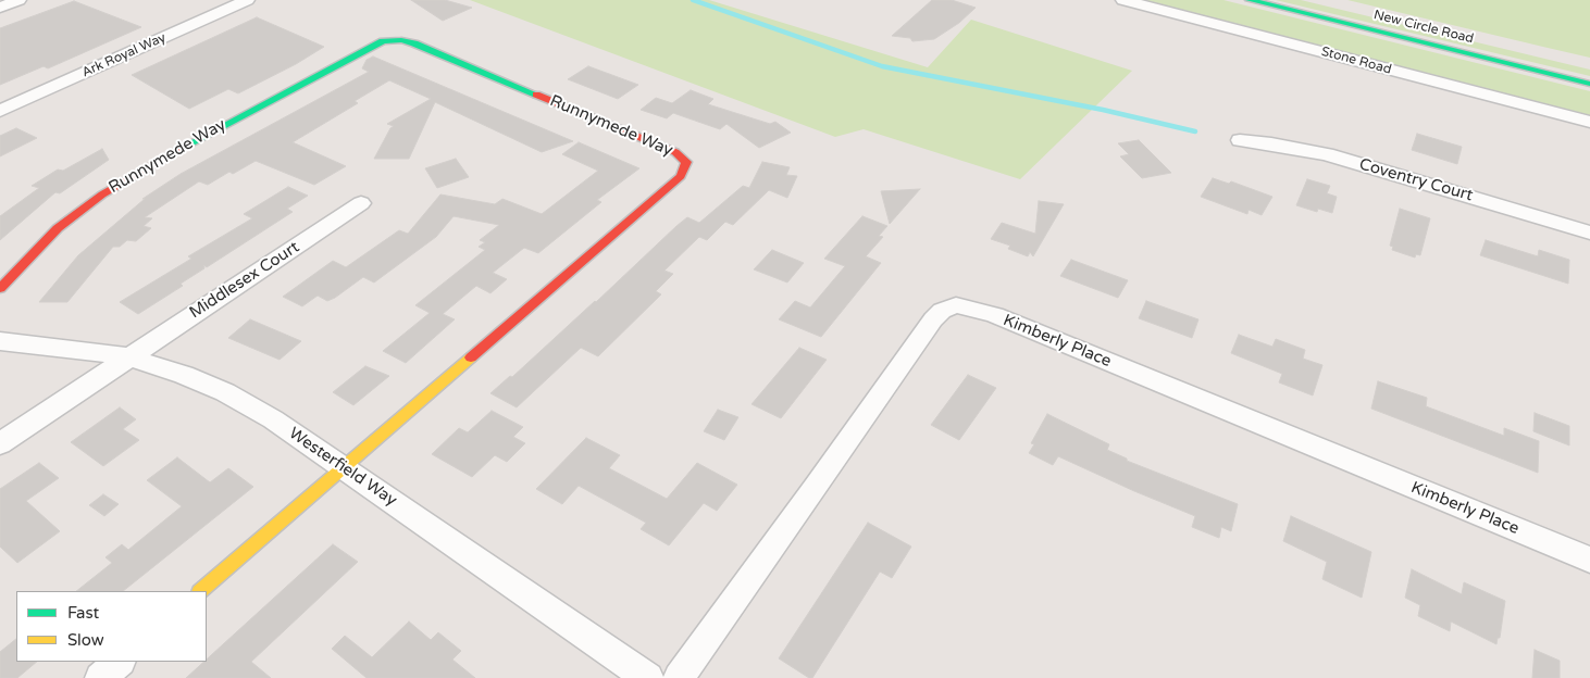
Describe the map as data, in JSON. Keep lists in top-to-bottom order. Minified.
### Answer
{"streets":{"main road":["New Circle Road","Runnymede Way"],"street":["Ark Royal Way","Stone Road","Coventry Court","Middlesex Court","Kimberly Place","Westerfield Way"]},"crossings":[["Runnymede Way","Westerfield Way"],["Middlesex Court","Westerfield Way"]],"legend":["Fast","Slow"]}
